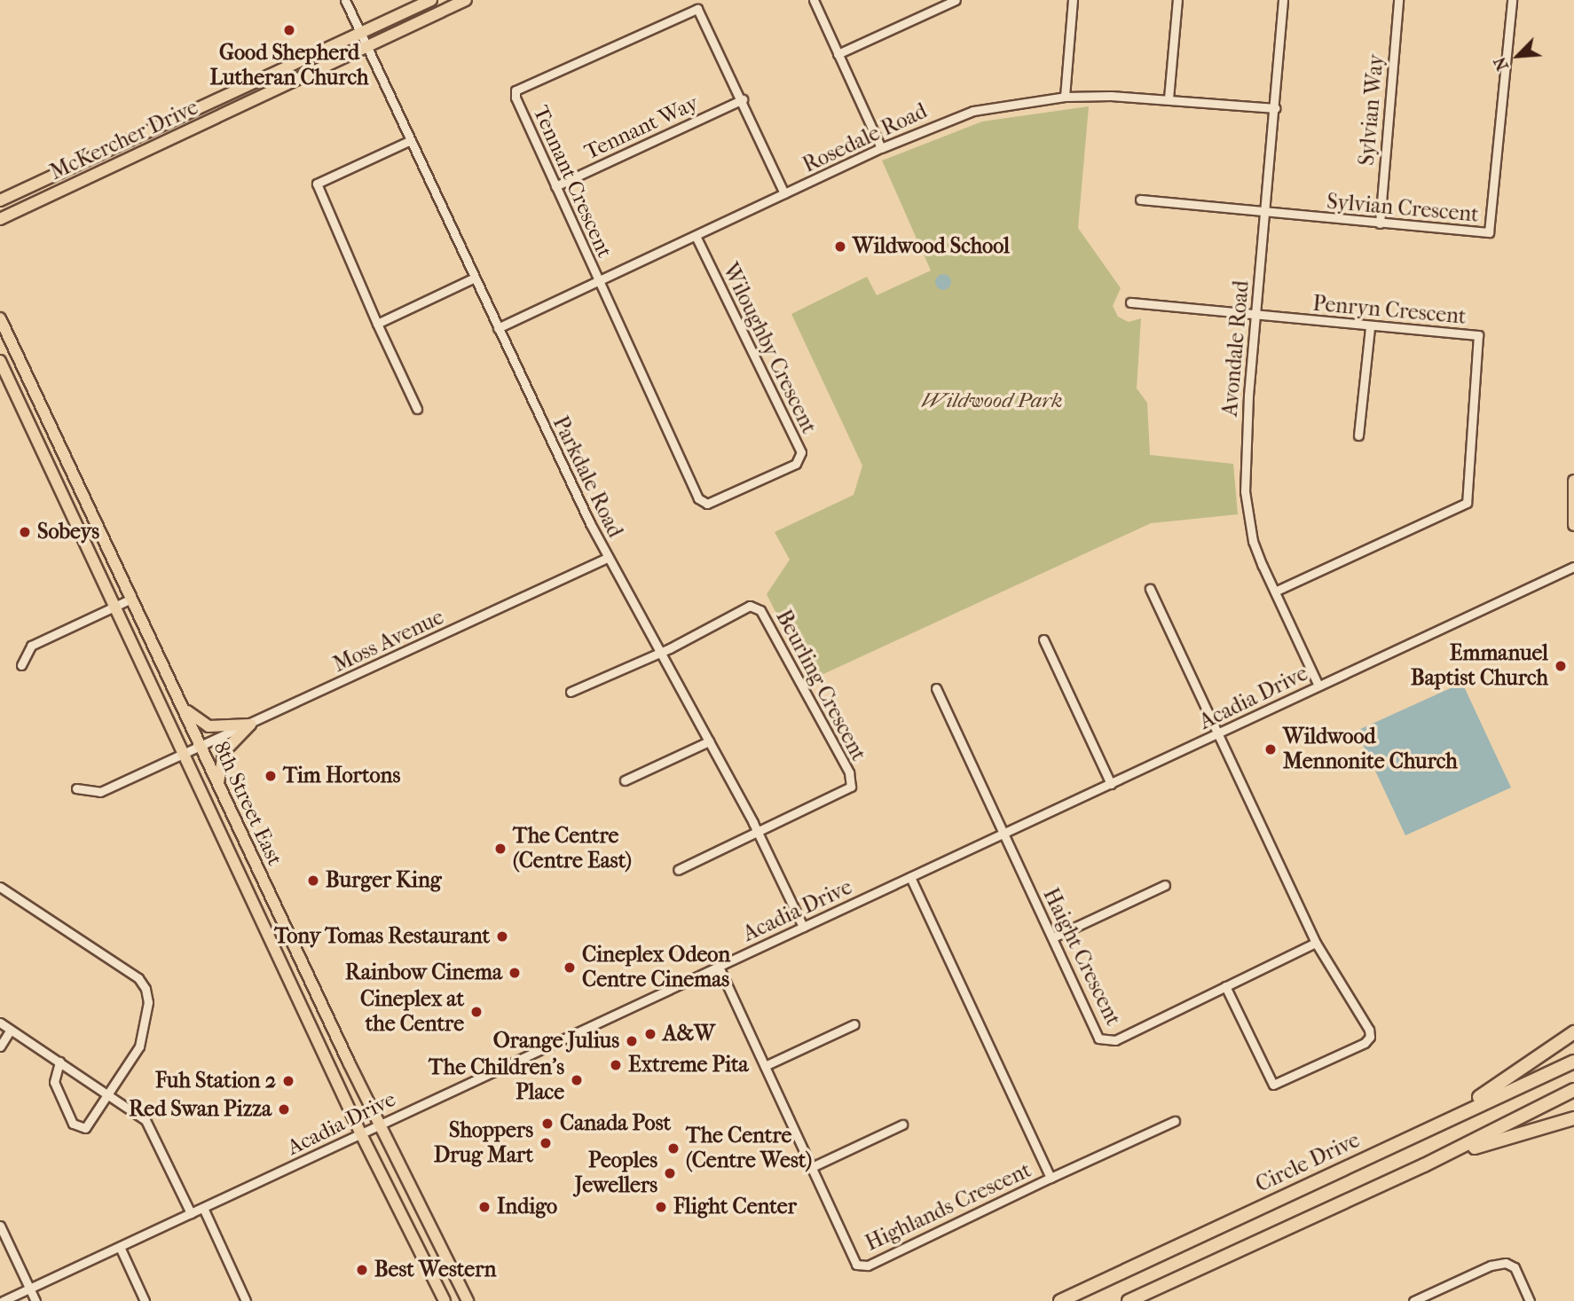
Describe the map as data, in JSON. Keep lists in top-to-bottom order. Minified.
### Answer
{"streets":{"highway":["Circle Drive"],"main road":["McKercher Drive","8th Street East"],"street":["Sylvian Way","Tennant Way","Rosedale Road","Tennant Crescent","Sylvian Crescent","Penryn Crescent","Wiloughby Crescent","Avondale Road","Parkdale Road","Moss Avenue","Beurling Crescent","Acadia Drive","Haight Crescent","Highlands Crescent"]},"crossings":[["Sylvian Way","Sylvian Crescent"],["Tennant Way","Tennant Crescent"],["Rosedale Road","Tennant Crescent"],["Rosedale Road","Wiloughby Crescent"],["Rosedale Road","Avondale Road"],["Rosedale Road","Parkdale Road"],["McKercher Drive","Parkdale Road"],["Tennant Crescent","Wiloughby Crescent"],["Sylvian Crescent","Avondale Road"],["Penryn Crescent","Avondale Road"],["Avondale Road","Acadia Drive"],["Parkdale Road","Moss Avenue"],["Parkdale Road","Beurling Crescent"],["Parkdale Road","Acadia Drive"],["Moss Avenue","8th Street East"],["Acadia Drive","8th Street East"],["Acadia Drive","Haight Crescent"],["Acadia Drive","Highlands Crescent"]],"parks":["Wildwood Park"],"places":["Good Shepherd Lutheran Church","Wildwood School","Sobeys","Emmanuel Baptist Church","Wildwood Mennonite Church","Tim Hortons","The Centre (Centre East)","Burger King","Tony Tomas Restaurant","Cineplex Odeon Centre Cinemas","Rainbow Cinema","Cineplex at the Centre","A&W","Orange Julius","Extreme Pita","The Children's Place","Fuh Station 2","Red Swan Pizza","Canada Post","Shoppers Drug Mart","The Centre (Centre West)","Peoples Jewellers","Indigo","Flight Center","Best Western"],"north":"bottom left"}
